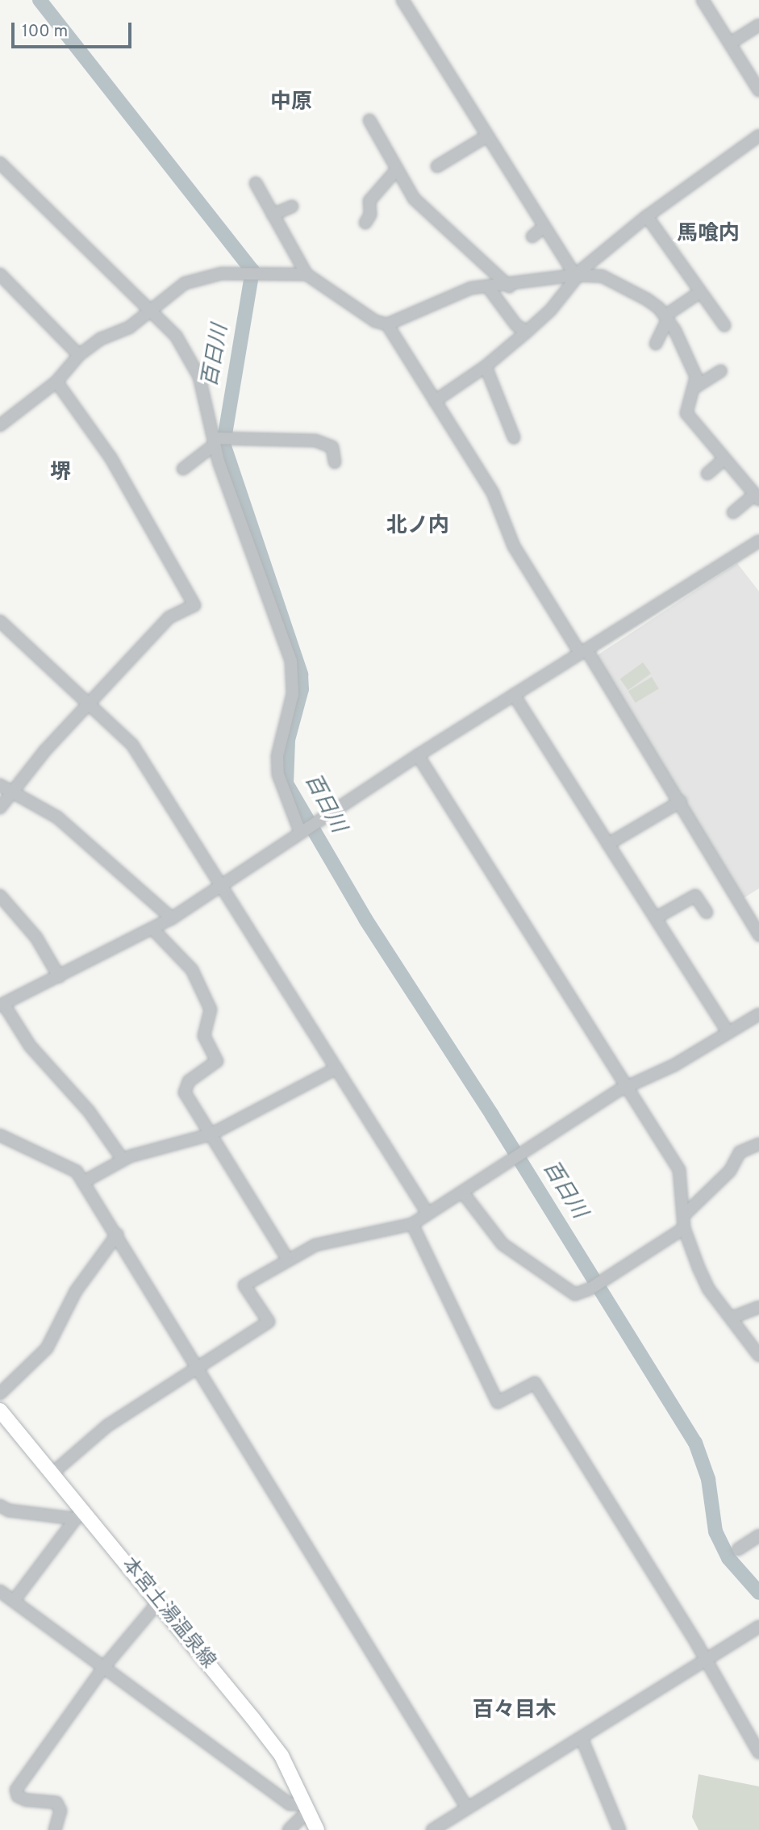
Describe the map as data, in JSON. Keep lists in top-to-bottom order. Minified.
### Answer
{"streets":{"main road":["本宮土湯温泉線"]},"districts":["中原","馬喰内","堺","北ノ内","百々目木"],"water":["百日川"],"scale_bar":"100 m"}
